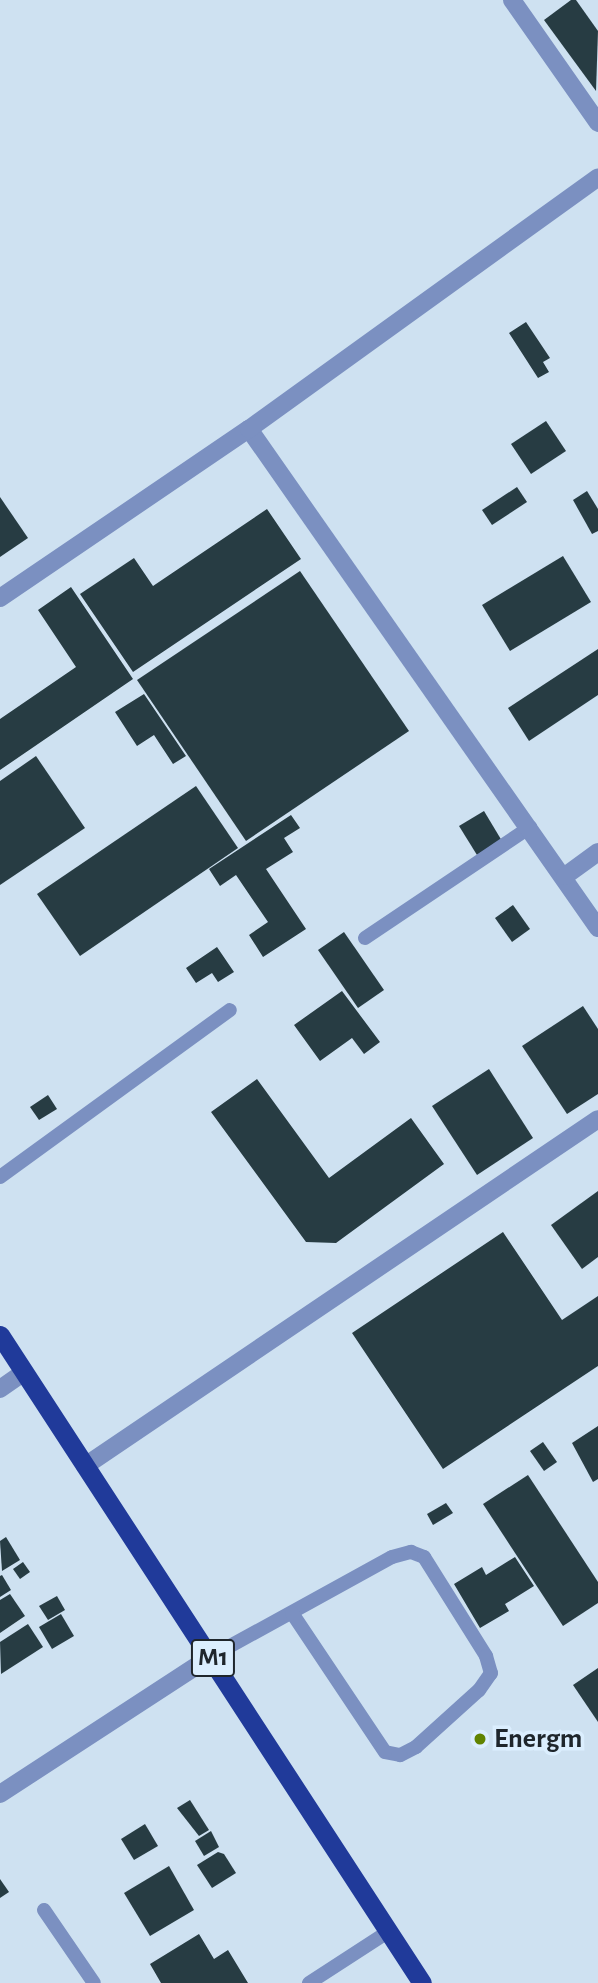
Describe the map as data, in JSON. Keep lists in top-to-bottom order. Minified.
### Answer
{"streets":{"highway":["M1"]},"places":["Energm"]}
